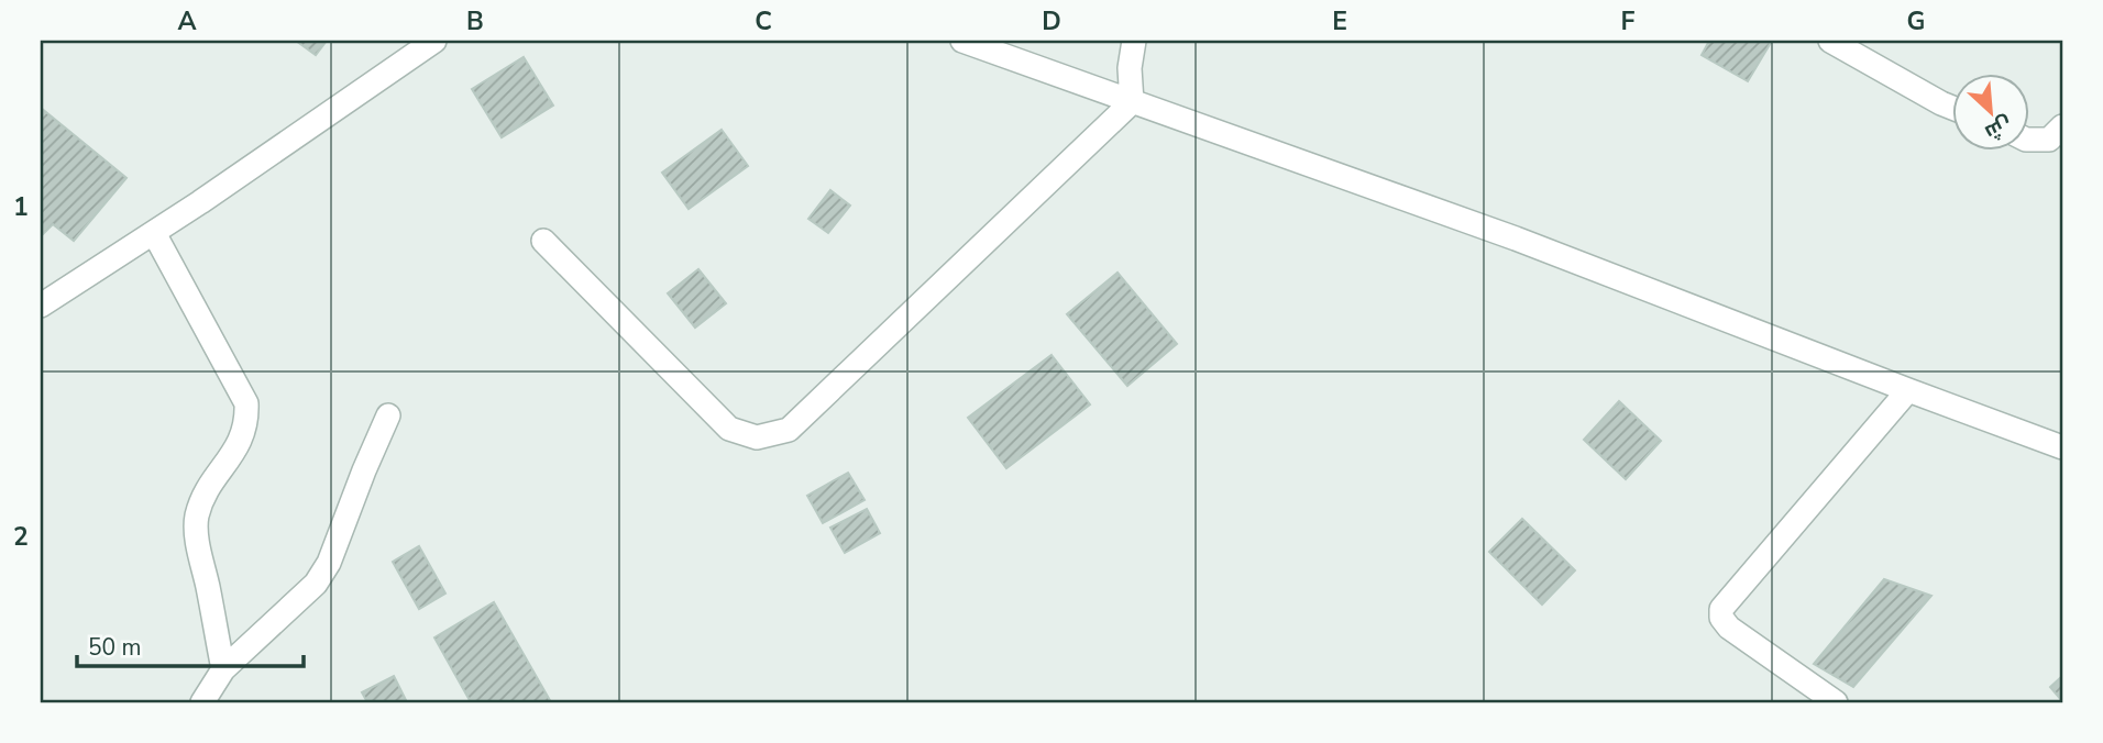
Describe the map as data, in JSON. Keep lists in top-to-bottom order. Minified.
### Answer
{"scale_bar":"50 m","north":"bottom right","grid":{"columns":["A","B","C","D","E","F","G"],"rows":["1","2"]}}
